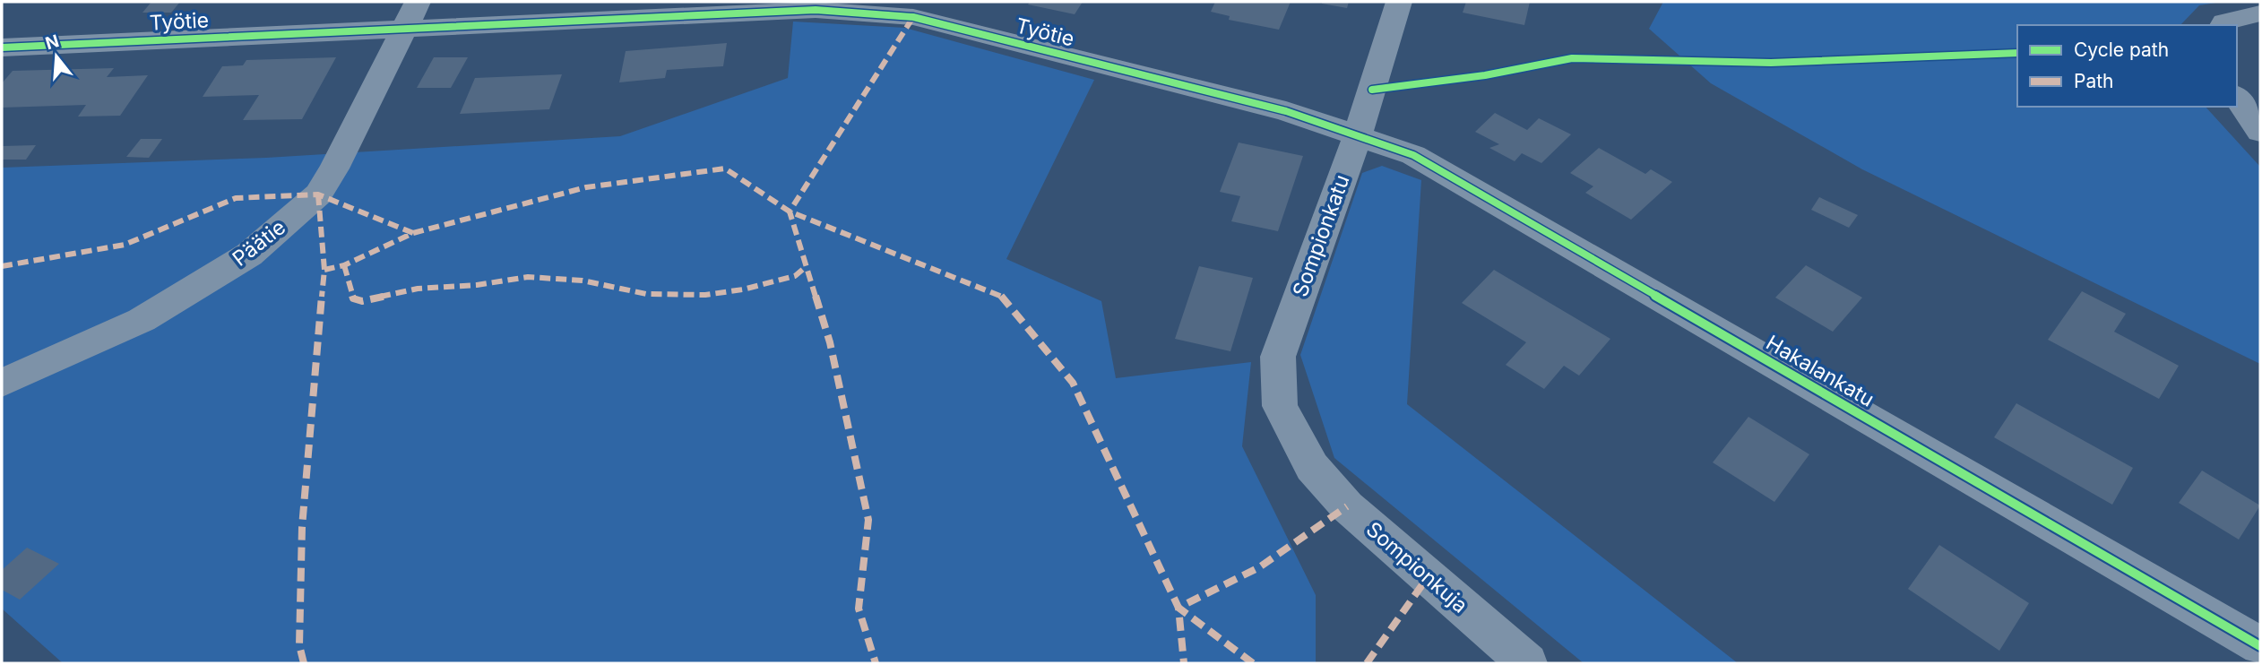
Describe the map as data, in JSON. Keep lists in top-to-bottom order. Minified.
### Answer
{"streets":{"street":["Työtie","Sompionkatu","Päätie","Hakalankatu","Sompionkuja"]},"crossings":[["Työtie","Sompionkatu"],["Työtie","Päätie"],["Työtie","Hakalankatu"],["Sompionkatu","Hakalankatu"],["Sompionkatu","Sompionkuja"]],"legend":["Cycle path","Path"],"north":"top"}
